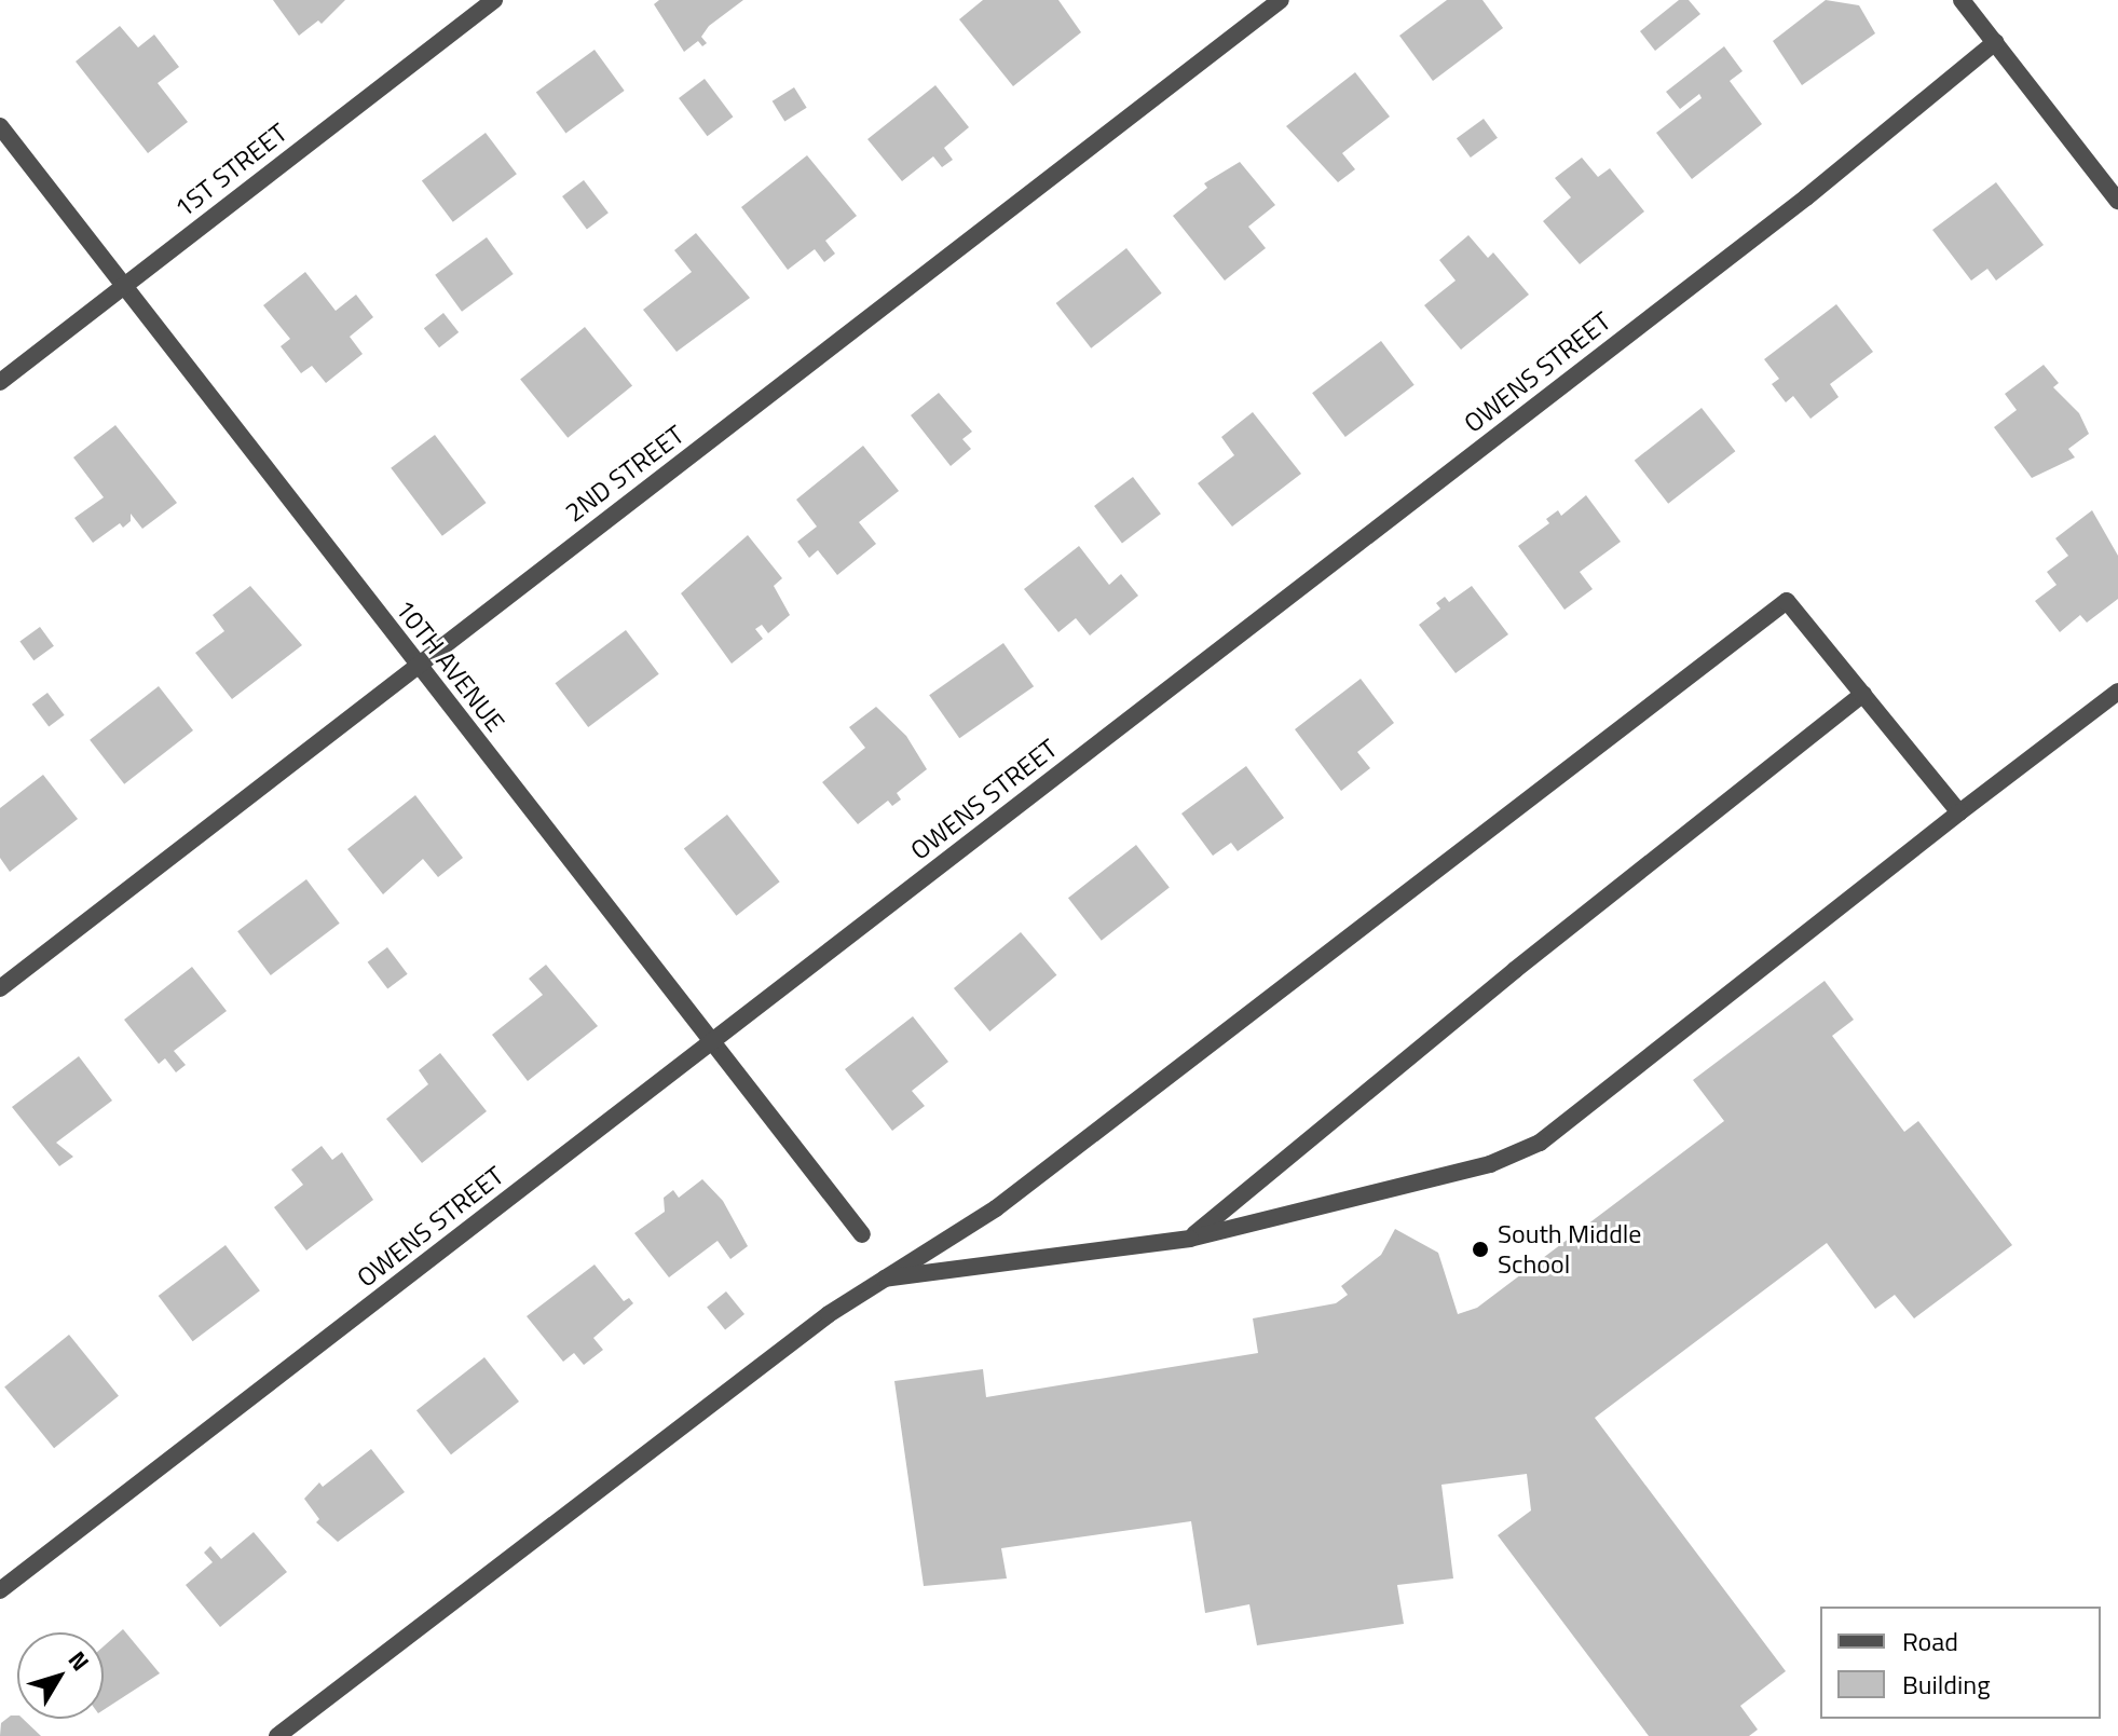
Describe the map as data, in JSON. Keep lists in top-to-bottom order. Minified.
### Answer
{"streets":{"street":["1ST STREET","OWENS STREET","2ND STREET","10TH AVENUE"]},"crossings":[["1ST STREET","10TH AVENUE"],["OWENS STREET","10TH AVENUE"],["2ND STREET","10TH AVENUE"]],"places":["South Middle School"],"legend":["Road","Building"],"north":"top right"}
